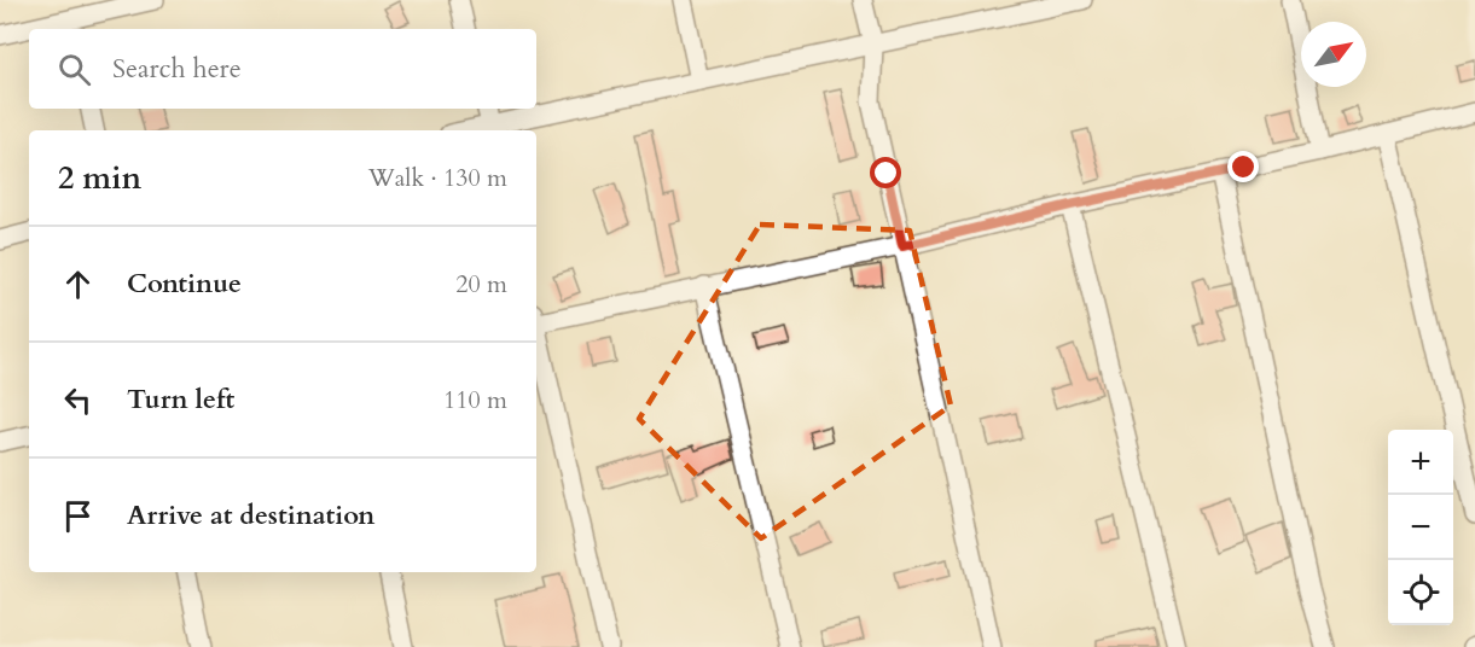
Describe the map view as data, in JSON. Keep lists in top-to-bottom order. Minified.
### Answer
{"north":"top right","page":{"search":"Search here","heading":["2 min","Walk · 130 m"],"list":[["Continue","20 m"],["Turn left","110 m"],"Arrive at destination"],"map_buttons":["+","−"]}}
